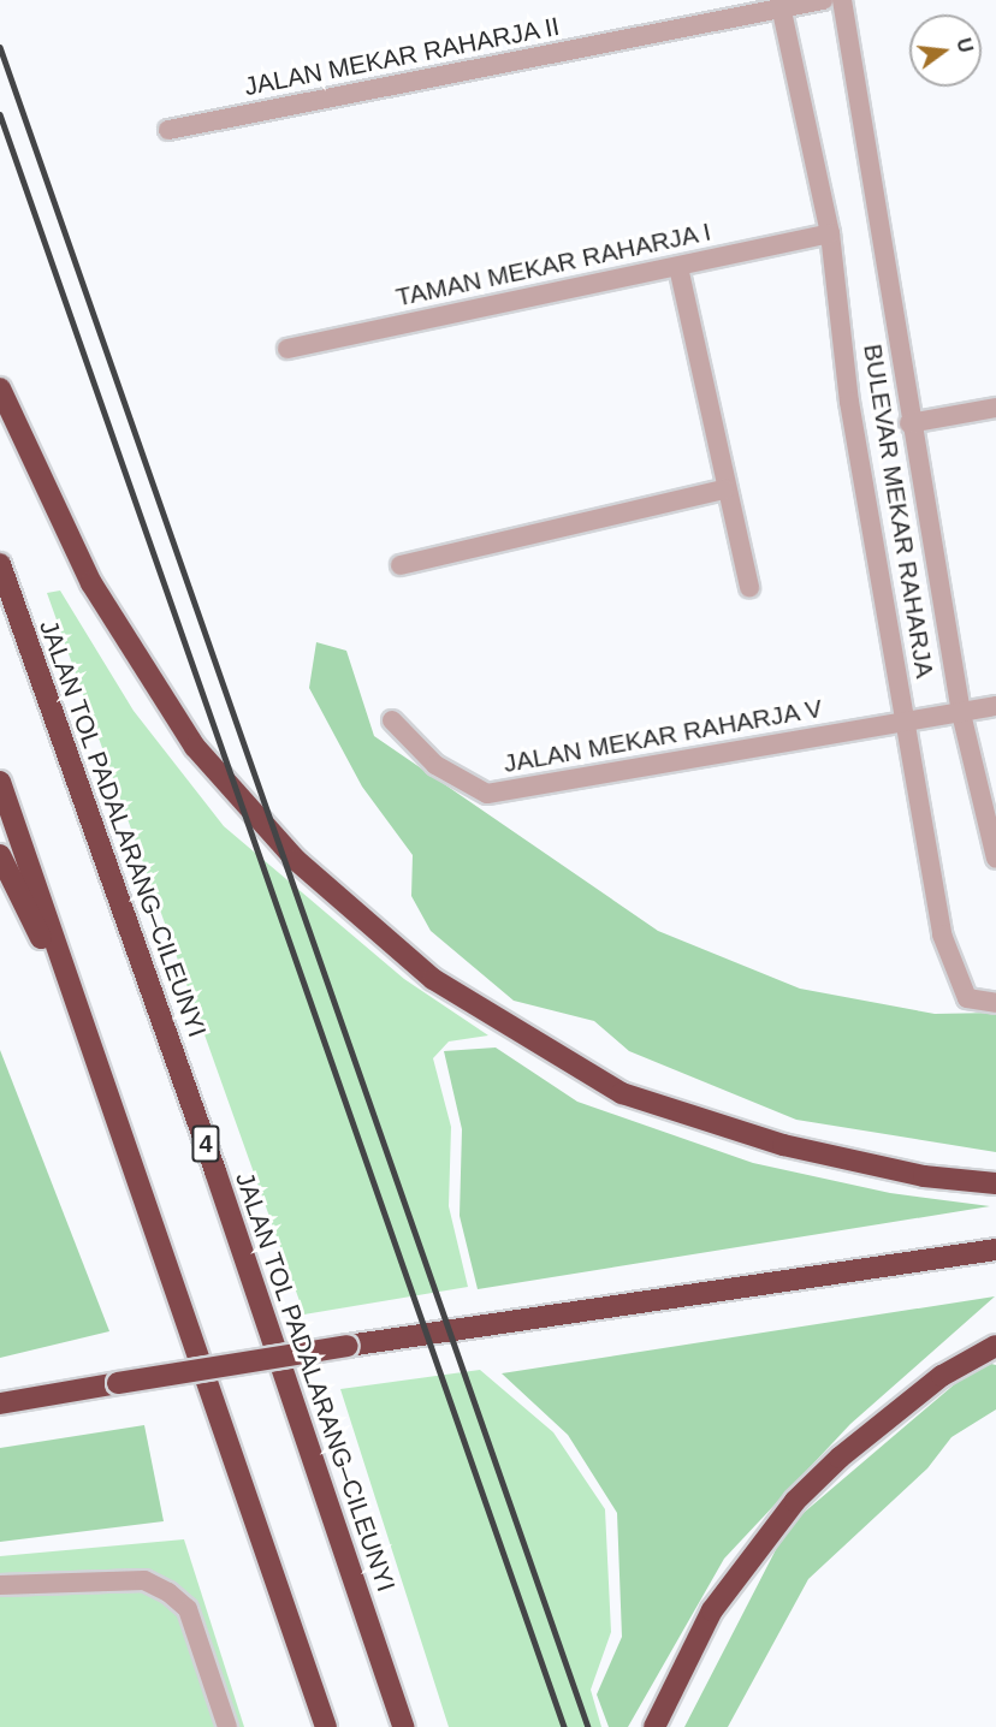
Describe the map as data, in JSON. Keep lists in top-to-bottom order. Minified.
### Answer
{"streets":{"highway":["JALAN TOL PADALARANG–CILEUNYI","4"],"street":["JALAN MEKAR RAHARJA II","TAMAN MEKAR RAHARJA I","BULEVAR MEKAR RAHARJA","JALAN MEKAR RAHARJA V"]},"crossings":[["JALAN MEKAR RAHARJA II","BULEVAR MEKAR RAHARJA"],["TAMAN MEKAR RAHARJA I","BULEVAR MEKAR RAHARJA"],["BULEVAR MEKAR RAHARJA","JALAN MEKAR RAHARJA V"]],"north":"right"}
